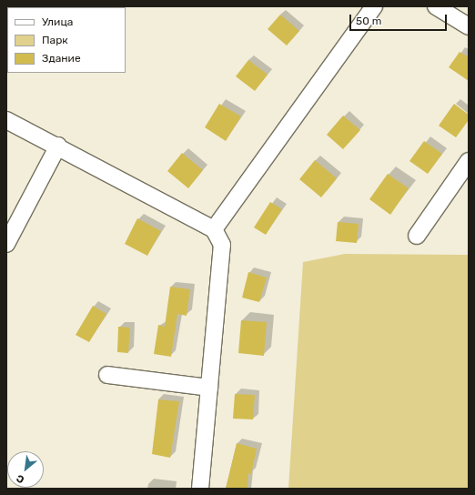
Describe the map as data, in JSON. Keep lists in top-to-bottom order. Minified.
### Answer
{"legend":["Улица","Парк","Здание"],"scale_bar":"50 m","north":"bottom left"}
